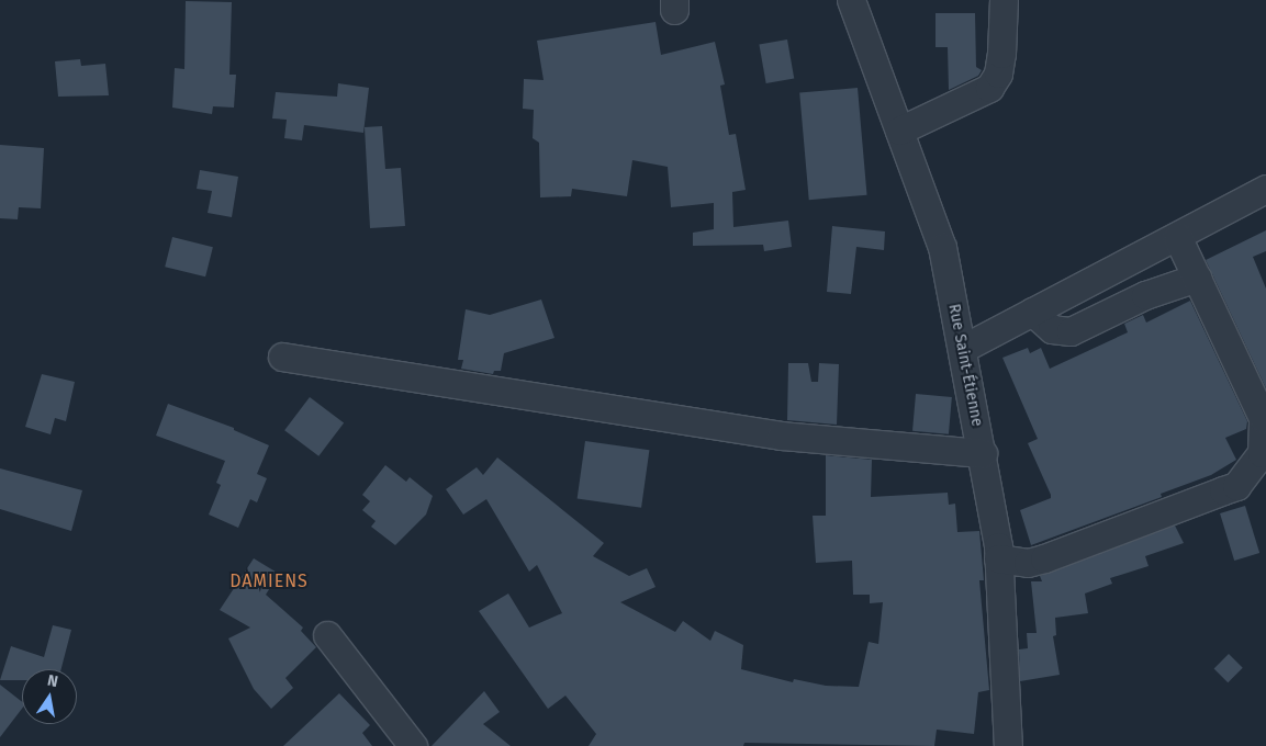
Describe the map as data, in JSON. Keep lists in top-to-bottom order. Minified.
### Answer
{"streets":{"street":["Rue Saint-Étienne"]},"districts":["DAMIENS"],"north":"top"}
